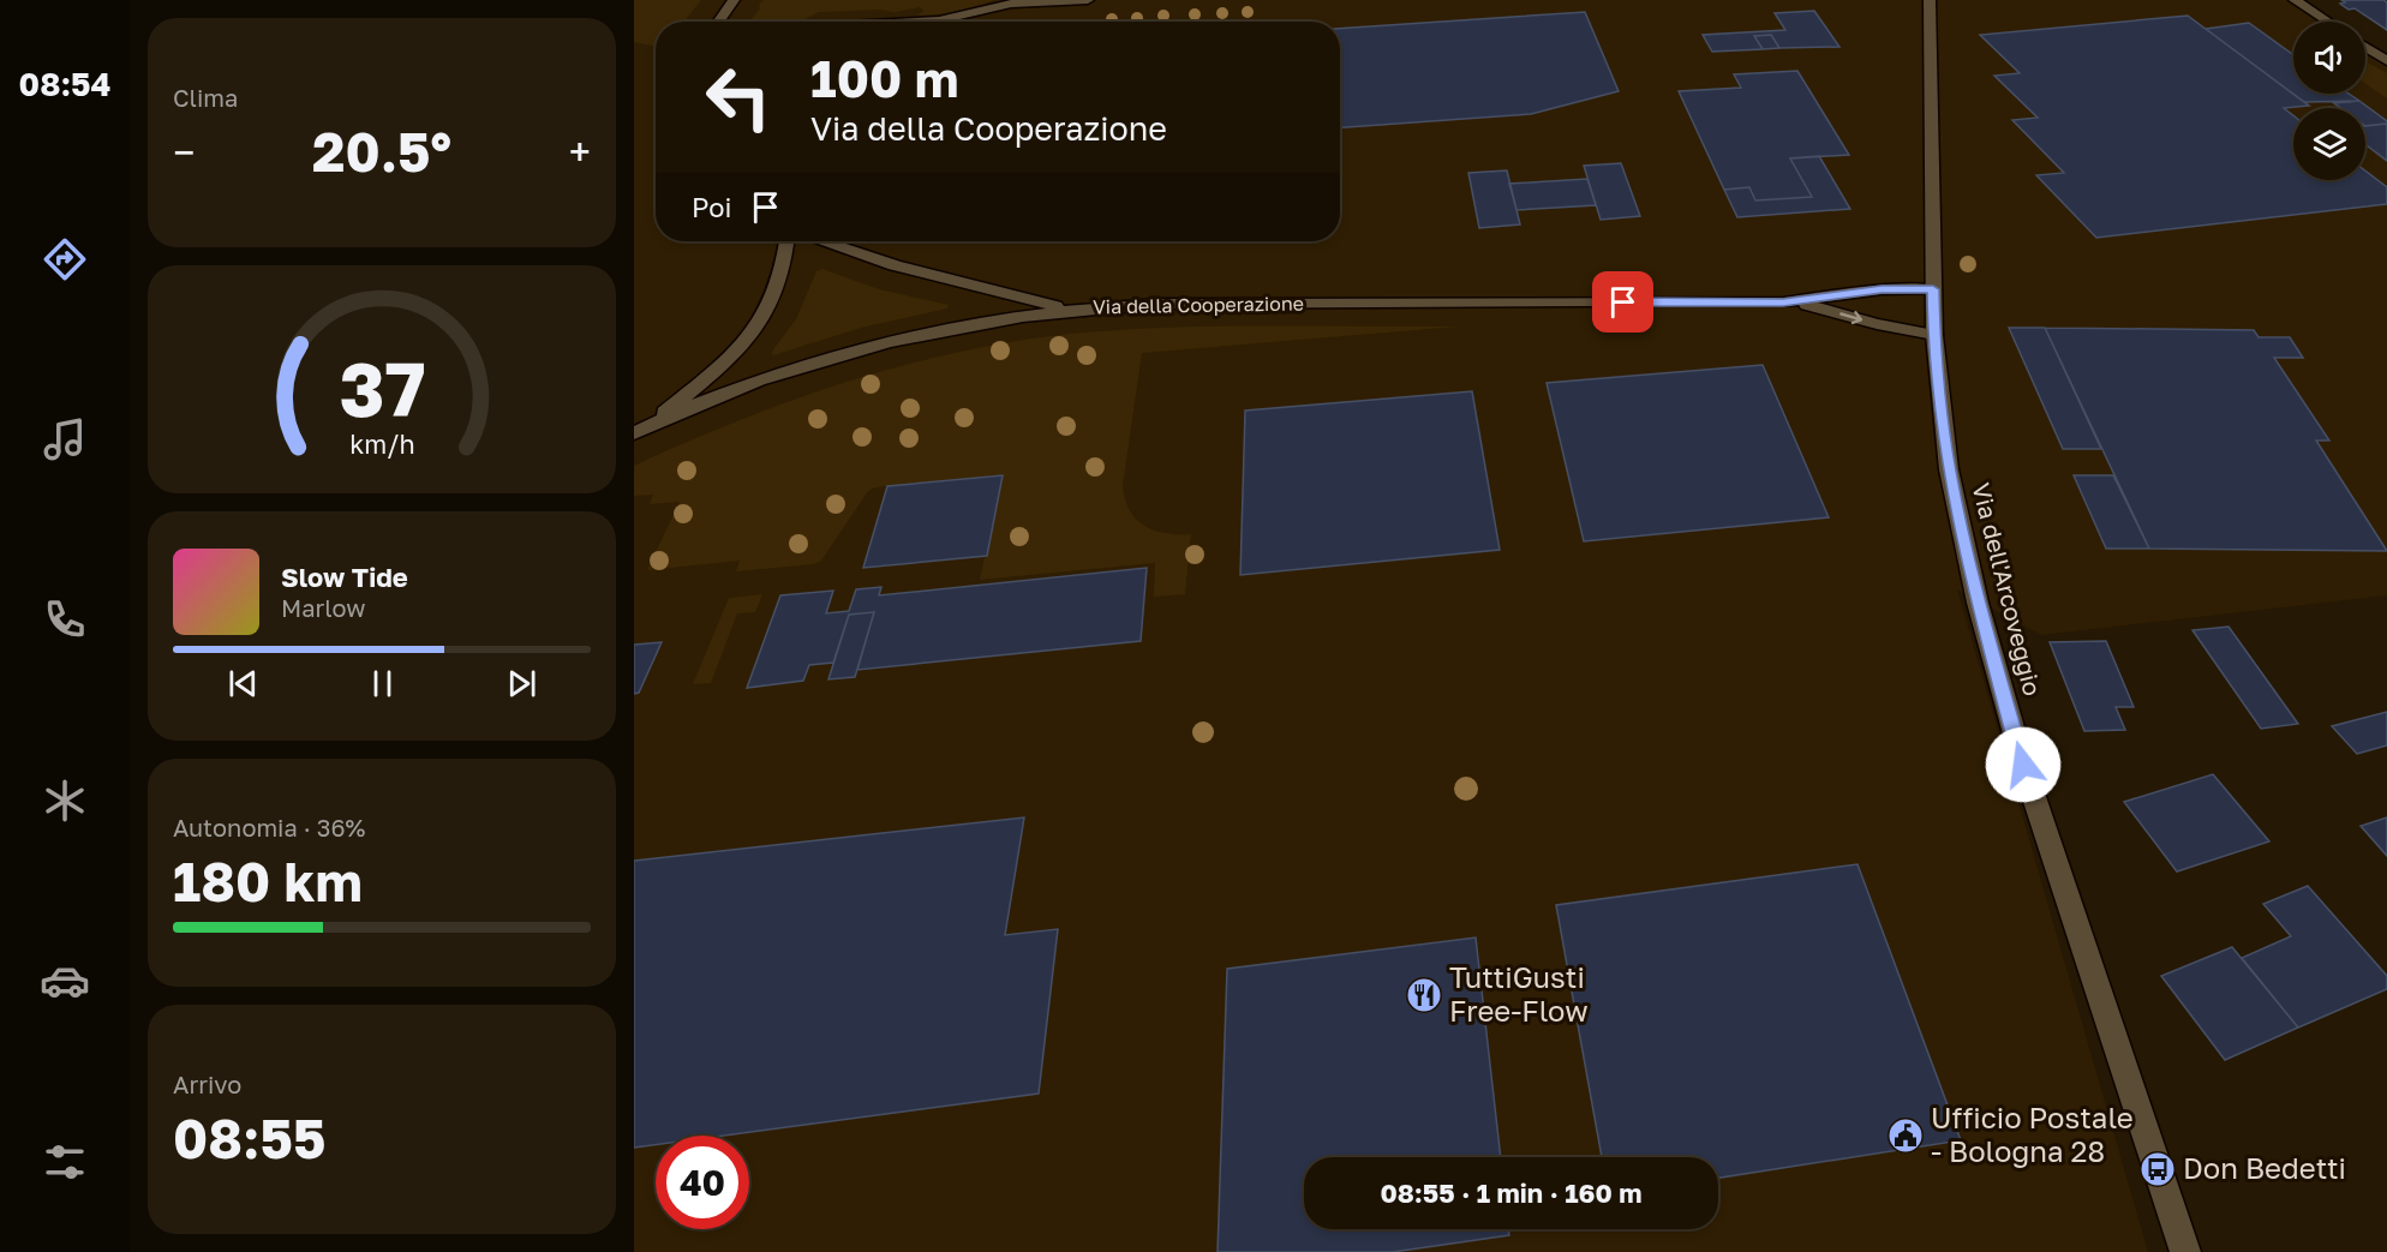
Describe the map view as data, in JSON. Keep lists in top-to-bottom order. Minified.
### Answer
{"streets":{"street":["Via della Cooperazione","Via dell'Arcoveggio"]},"crossings":[["Via della Cooperazione","Via dell'Arcoveggio"]],"places":{"restaurant":["TuttiGusti Free-Flow"],"public building":["Ufficio Postale - Bologna 28"],"bus stop":["Don Bedetti"]},"page":{"tabs":"08:54","tile":["Clima",["Autonomia · 36%","180 km"],["Arrivo","08:55"]],"turn":["100 m","Via della Cooperazione"],"heat":["−","20.5°","+"],"then":"Poi","song":["Slow Tide","Marlow"],"limit":"40","trip":"08:55 · 1 min · 160 m","gauge":["37","km/h"]}}
